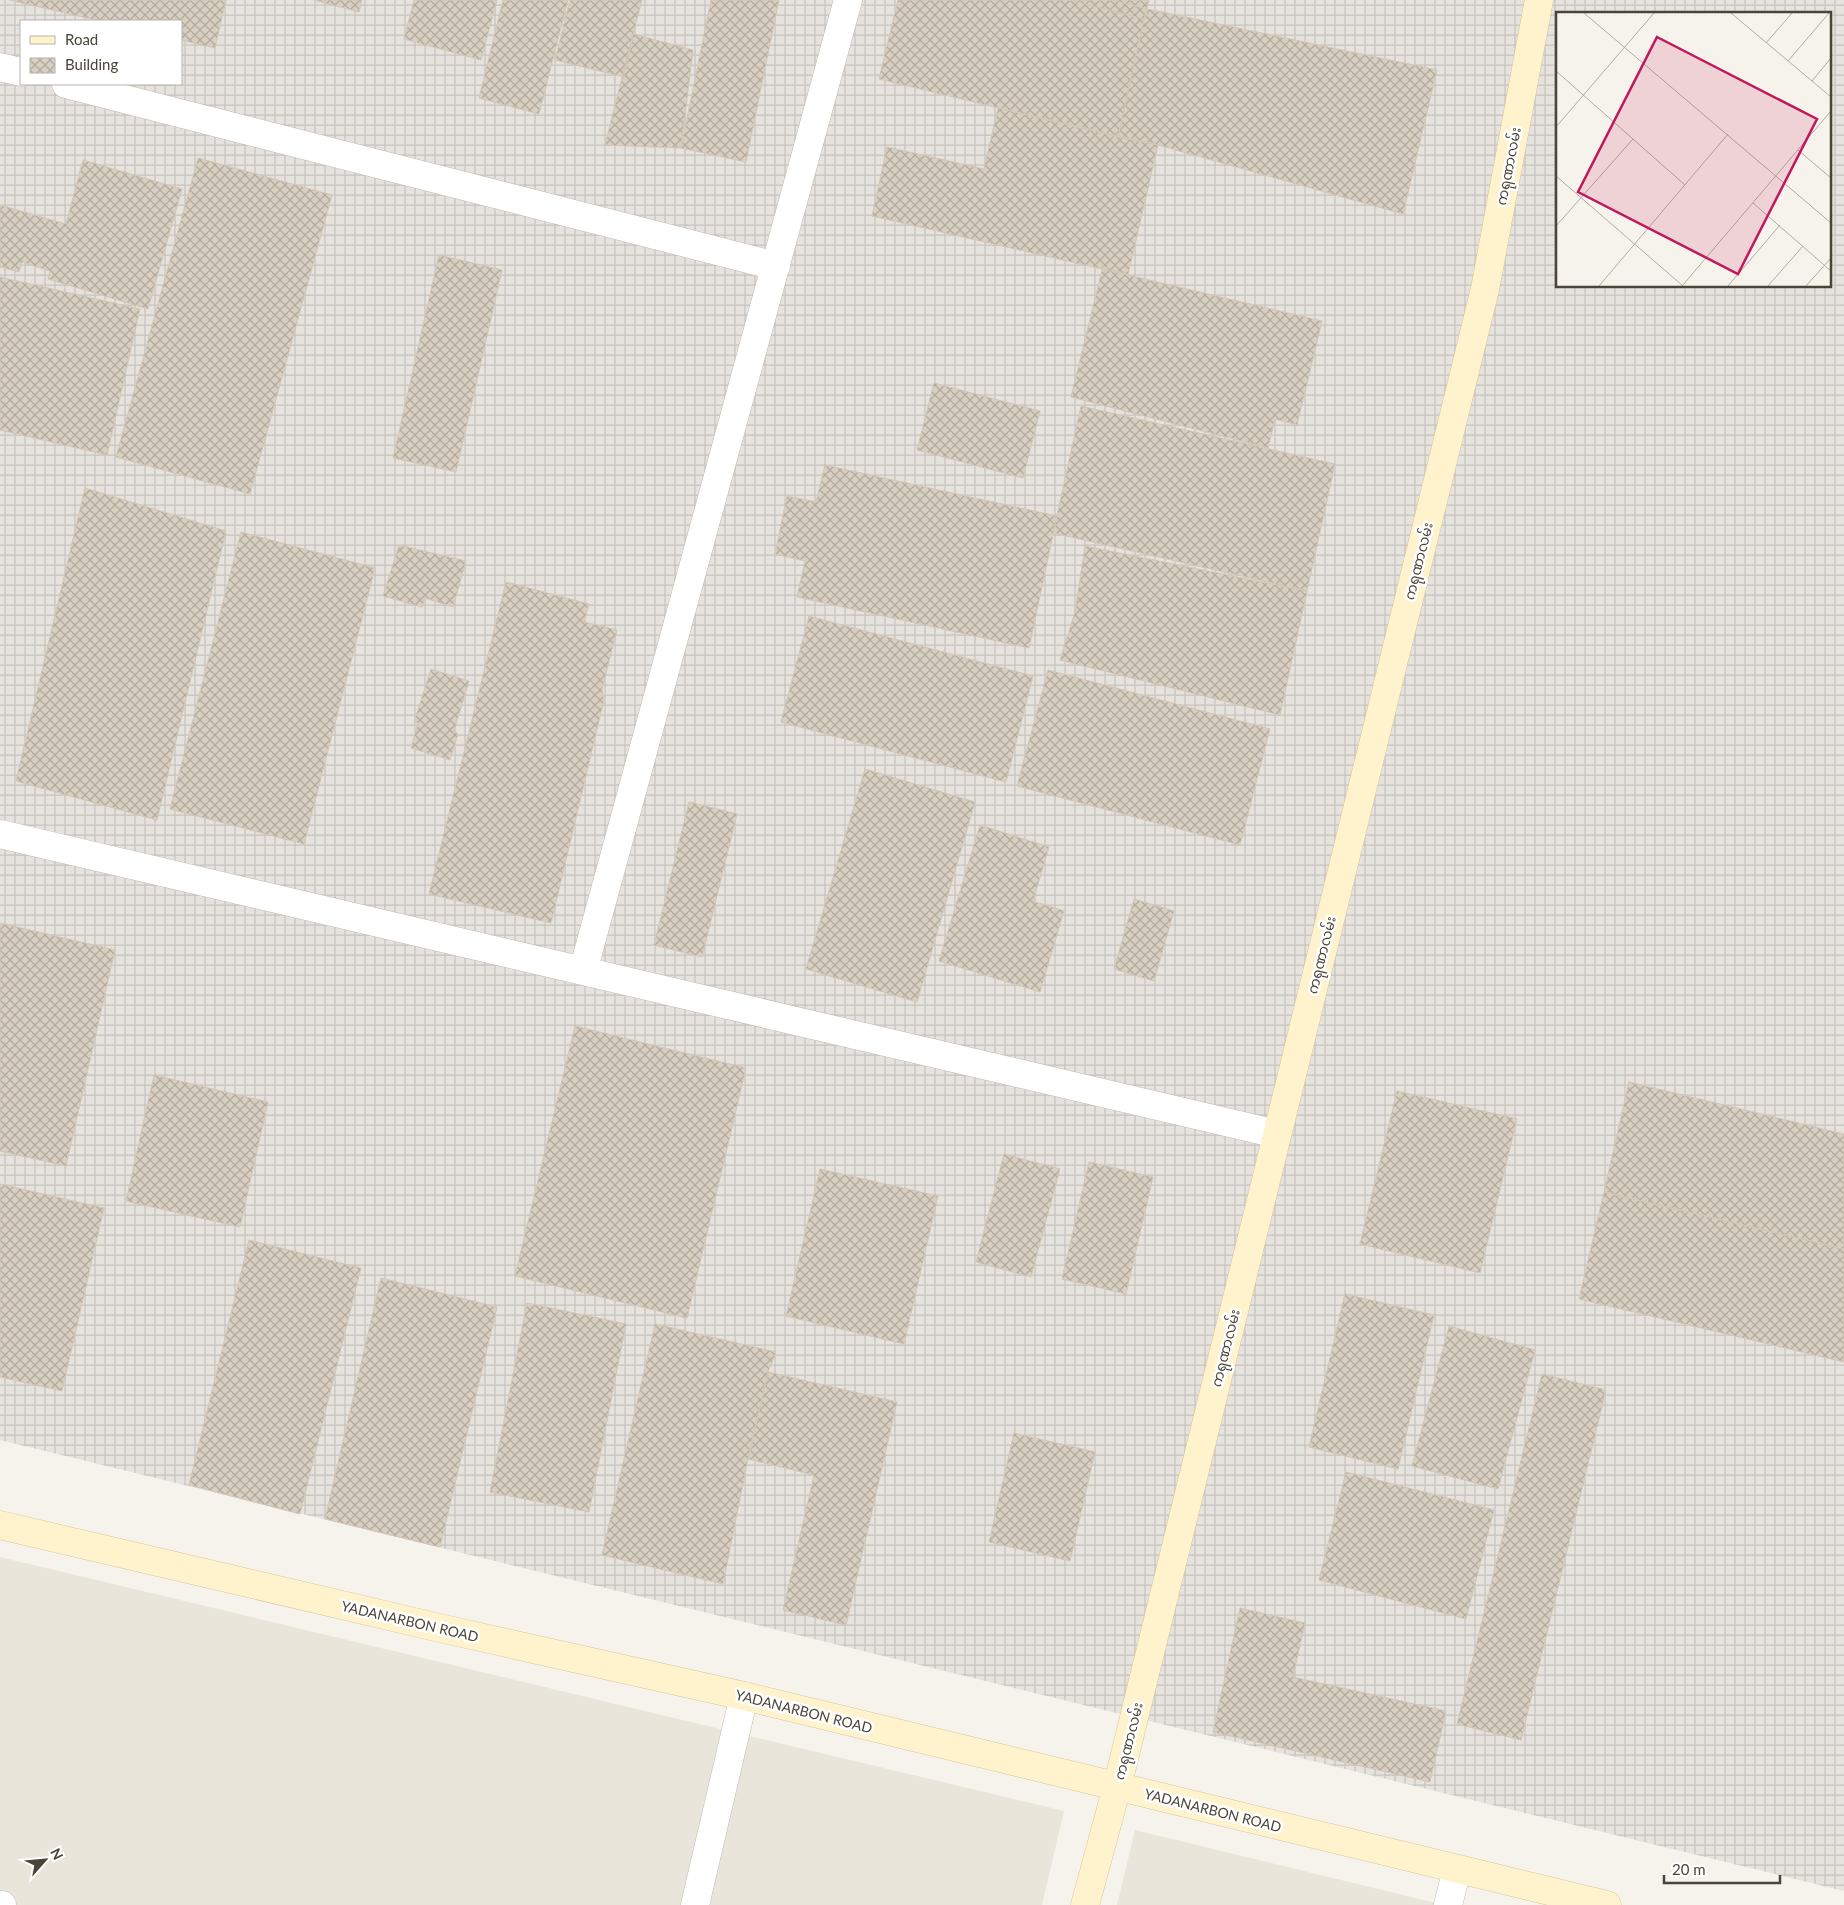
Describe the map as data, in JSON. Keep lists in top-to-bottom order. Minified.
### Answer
{"streets":{"street":["ကရုဏာလမ်း","YADANARBON ROAD"]},"crossings":[["ကရုဏာလမ်း","YADANARBON ROAD"]],"legend":["Road","Building"],"scale_bar":"20 m","north":"top right"}
